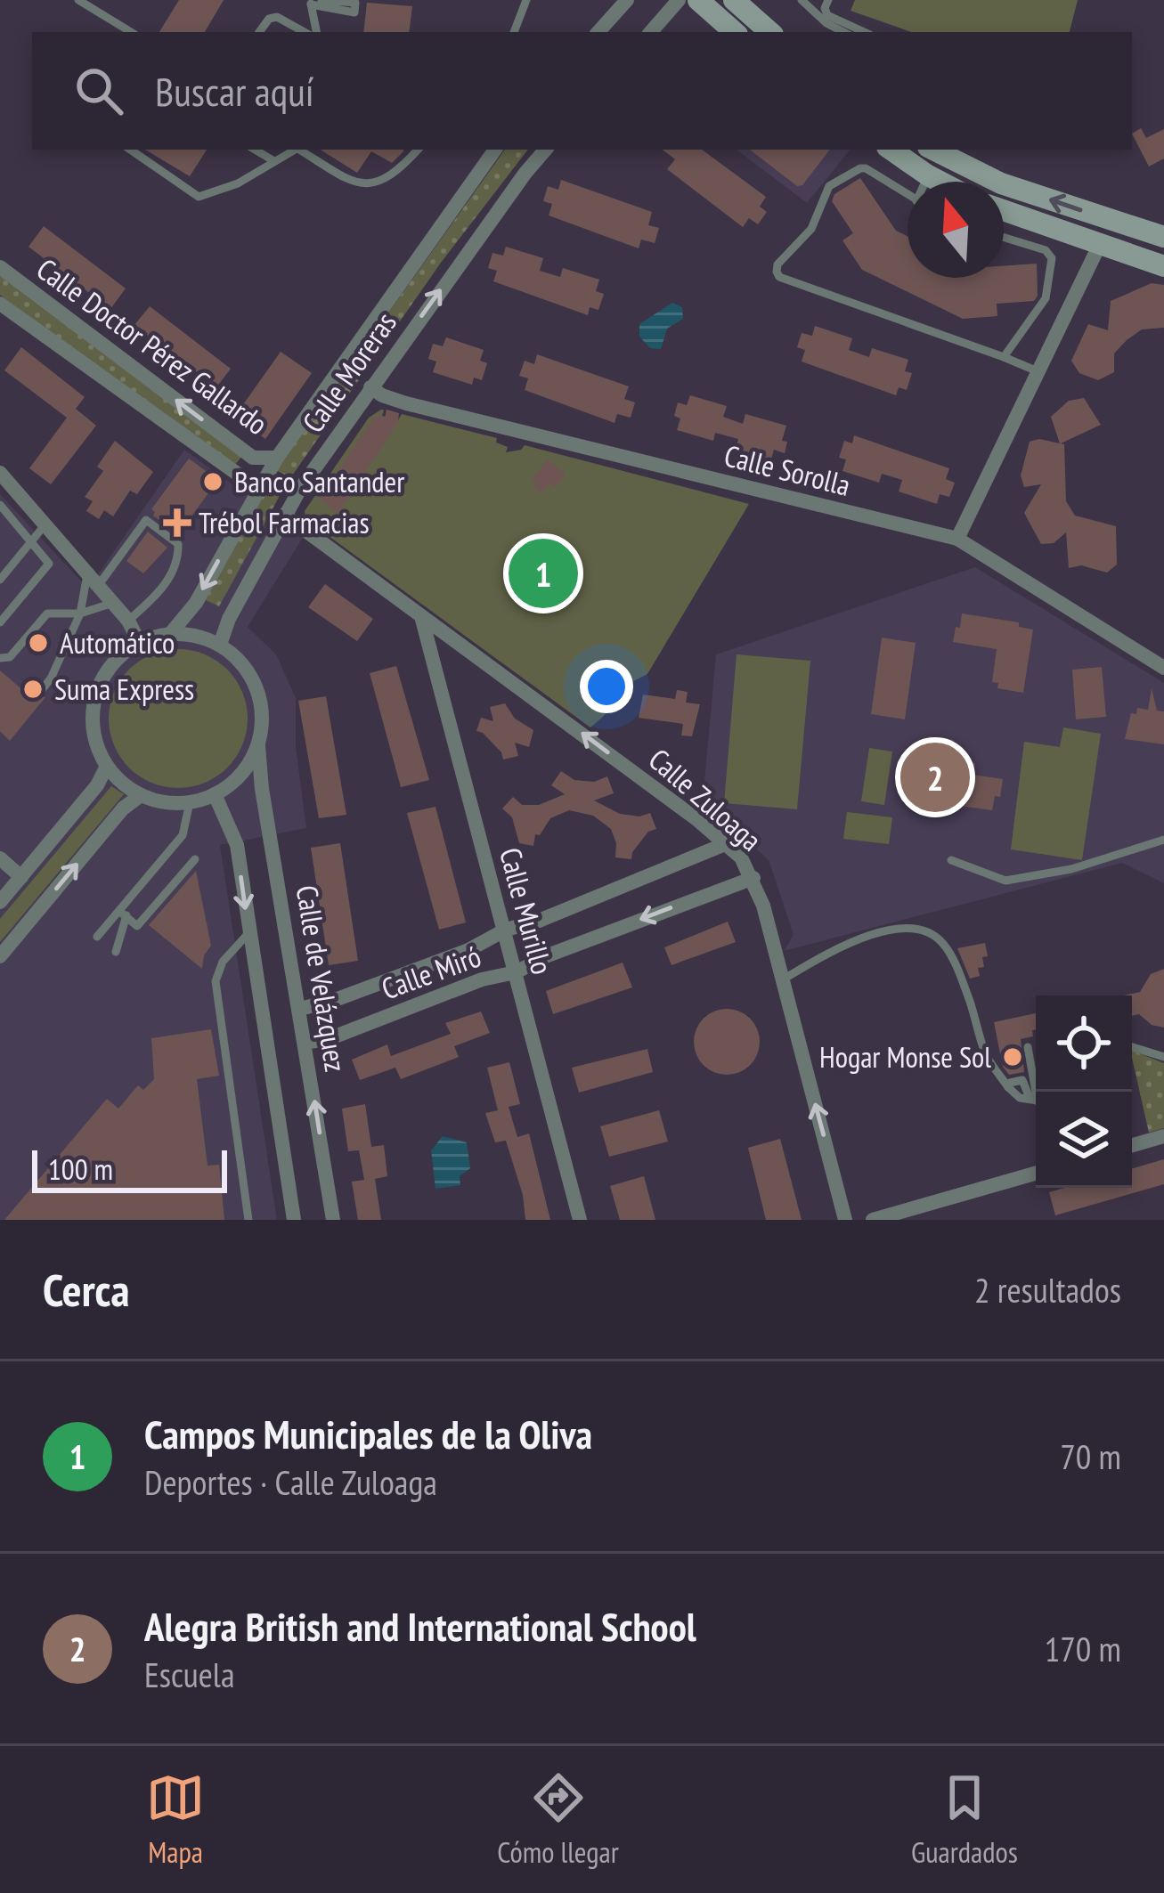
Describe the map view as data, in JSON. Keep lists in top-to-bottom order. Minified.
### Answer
{"streets":{"street":["Calle Doctor Pérez Gallardo","Calle Moreras","Calle Sorolla","Calle Zuloaga","Calle Murillo","Calle Miró","Calle de Velázquez"]},"crossings":[["Calle Doctor Pérez Gallardo","Calle Moreras"],["Calle Moreras","Calle Sorolla"],["Calle Moreras","Calle Zuloaga"],["Calle Moreras","Calle de Velázquez"],["Calle Zuloaga","Calle Murillo"],["Calle Zuloaga","Calle Miró"],["Calle Murillo","Calle Miró"],["Calle Miró","Calle de Velázquez"]],"one_way":["Calle Zuloaga"],"places":{"other":["Banco Santander","Automático","Suma Express","Hogar Monse Sol"],"health":["Trébol Farmacias"]},"scale_bar":"100 m","north":"top","page":{"search":"Buscar aquí","pins":["1","2"],"scale":"100 m","heading":["Cerca","2 resultados"],"list":[{"mark":"1","name":"Campos Municipales de la Oliva","note":"Deportes · Calle Zuloaga","value":"70 m"},{"mark":"2","name":"Alegra British and International School","note":"Escuela","value":"170 m"}],"nav":["Mapa","Cómo llegar","Guardados"]}}
